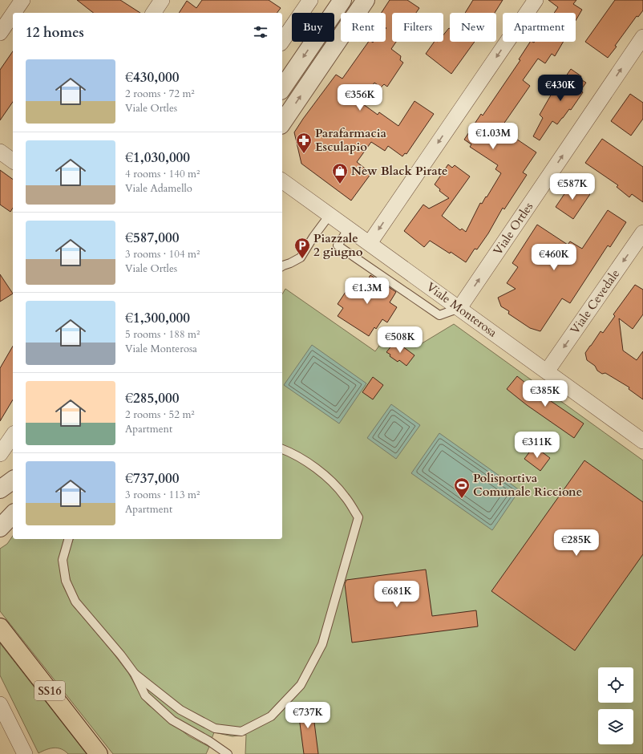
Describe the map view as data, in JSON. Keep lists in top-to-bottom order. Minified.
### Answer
{"streets":{"main road":["SS16"],"street":["Viale Ortles","Viale Cevedale","Viale Monterosa"]},"crossings":[["Viale Ortles","Viale Monterosa"],["Viale Cevedale","Viale Monterosa"]],"one_way":["Viale Cevedale"],"places":{"pharmacy":["Parafarmacia Esculapio"],"shop":["New Black Pirate"],"parking":["Piazzale 2 giugno"],"sports":["Polisportiva Comunale Riccione"]},"page":{"chip":["Buy","Rent","Filters","New","Apartment"],"heading":"12 homes","list":[{"name":"€430,000","note":"2 rooms · 72 m² · Viale Ortles"},{"name":"€1,030,000","note":"4 rooms · 140 m² · Viale Adamello"},{"name":"€587,000","note":"3 rooms · 104 m² · Viale Ortles"},{"name":"€1,300,000","note":"5 rooms · 188 m² · Viale Monterosa"},{"name":"€285,000","note":"2 rooms · 52 m² · Apartment"},{"name":"€737,000","note":"3 rooms · 113 m² · Apartment"}],"price":["€430K","€356K","€1.03M","€587K","€460K","€1.3M","€508K","€385K","€311K","€285K","€681K","€737K"]}}
